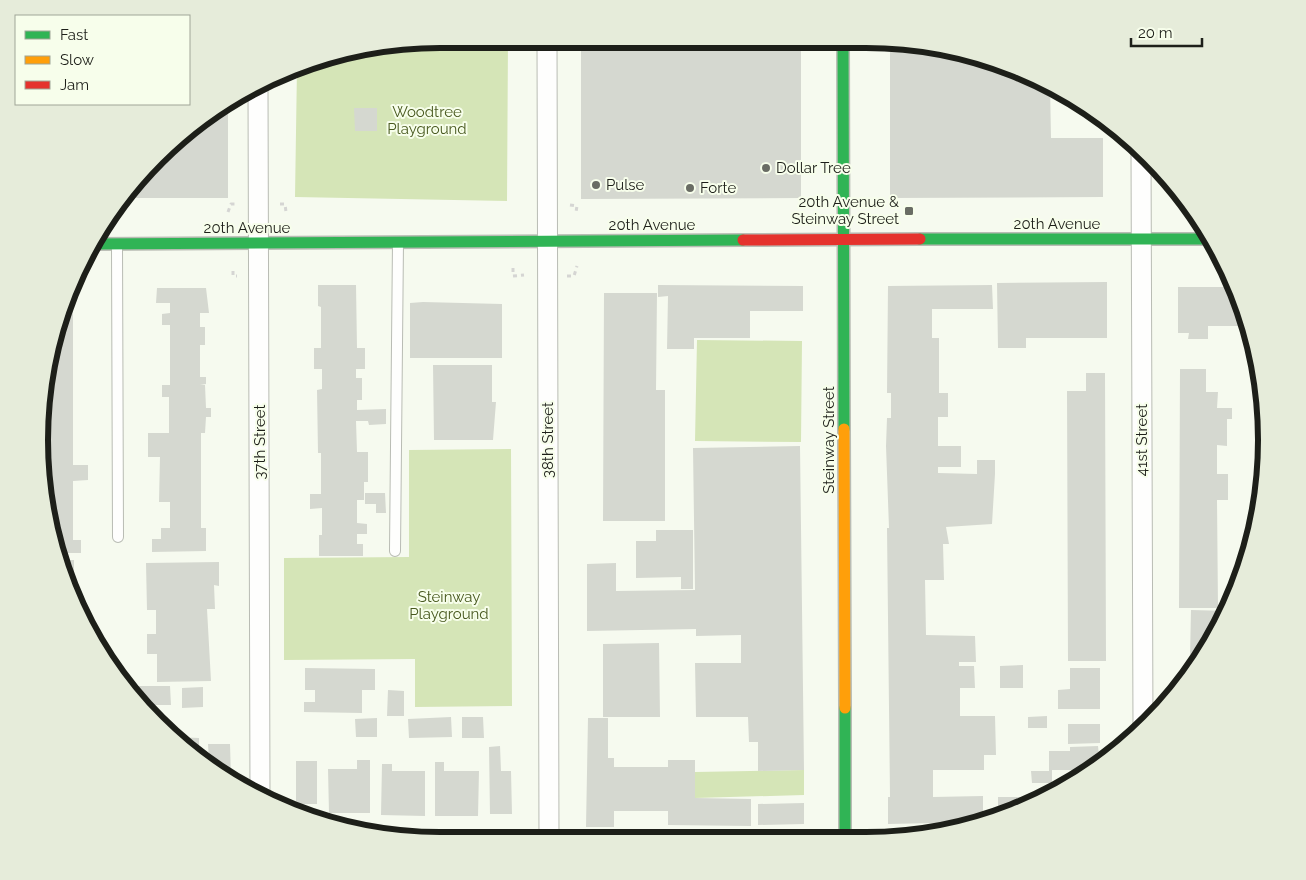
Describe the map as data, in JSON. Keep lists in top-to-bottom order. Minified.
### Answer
{"streets":{"street":["20th Avenue","38th Street","Steinway Street","41st Street","37th Street"]},"crossings":[["20th Avenue","38th Street"],["20th Avenue","Steinway Street"],["20th Avenue","41st Street"],["20th Avenue","37th Street"]],"parks":["Woodtree Playground","Steinway Playground"],"places":{"other":["Dollar Tree","Pulse","Forte"],"transit":["20th Avenue & Steinway Street"]},"legend":["Fast","Slow","Jam"],"scale_bar":"20 m"}
